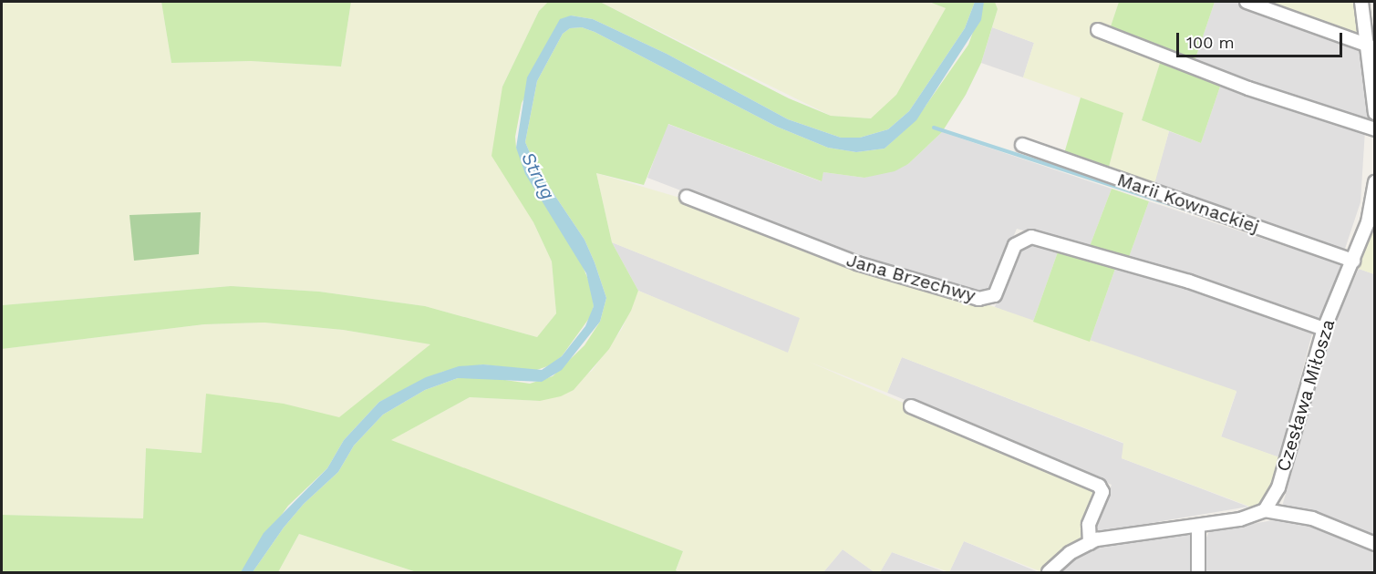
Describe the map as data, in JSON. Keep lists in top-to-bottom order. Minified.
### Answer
{"streets":{"street":["Marii Kownackiej","Jana Brzechwy","Czesława Miłosza"]},"crossings":[["Marii Kownackiej","Czesława Miłosza"],["Jana Brzechwy","Czesława Miłosza"]],"water":["Strug"],"scale_bar":"100 m"}
